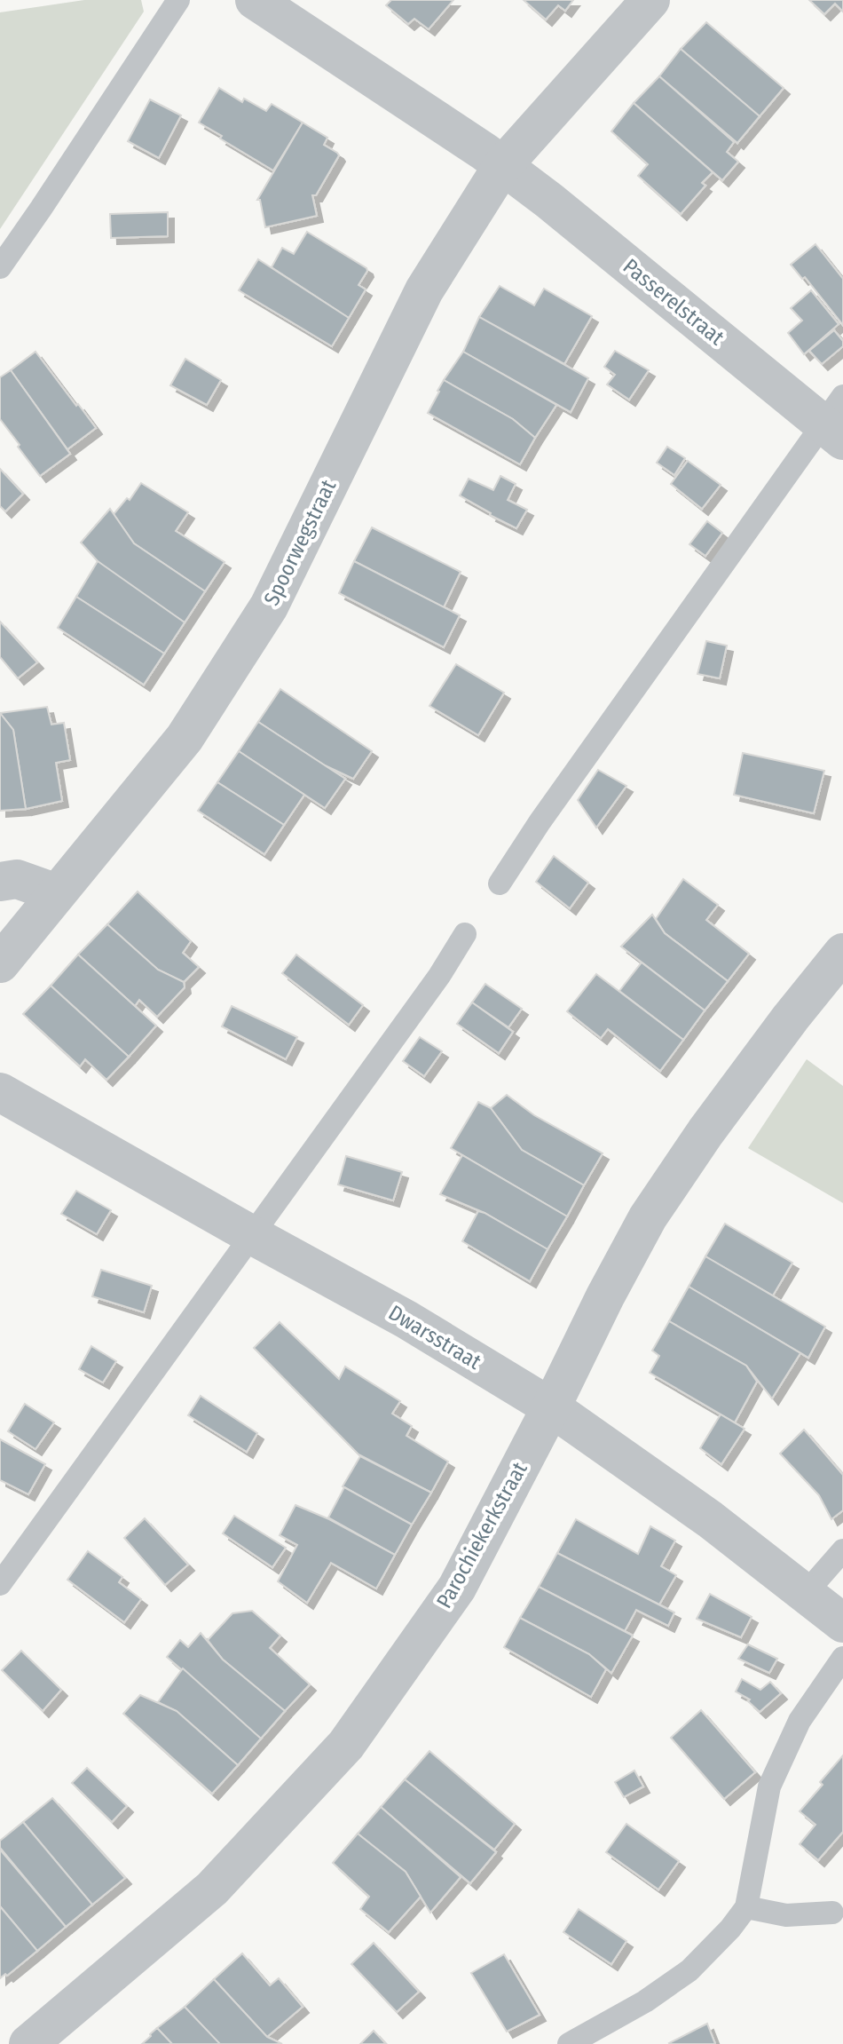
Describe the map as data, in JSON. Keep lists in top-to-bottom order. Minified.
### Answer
{"streets":{"street":["Passerelstraat","Spoorwegstraat","Dwarsstraat","Parochiekerkstraat"]},"crossings":[["Passerelstraat","Spoorwegstraat"],["Dwarsstraat","Parochiekerkstraat"]]}
